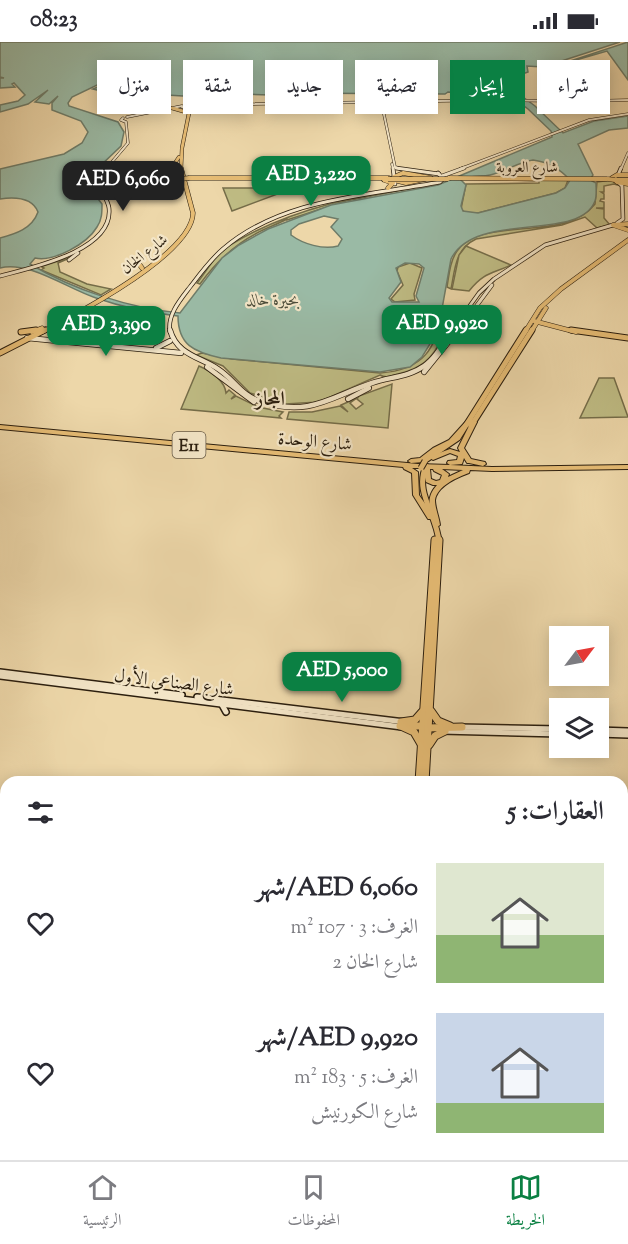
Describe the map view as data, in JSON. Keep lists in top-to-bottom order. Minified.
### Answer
{"streets":{"highway":["شارع الوحدة","E11"],"main road":["شارع العروبة","شارع الخان","شارع الصناعي الأول"]},"districts":["المجاز"],"water":["بحيرة خالد"],"north":"top right","page":{"status":"08:23","chip":["شراء","إيجار","تصفية","جديد","شقة","منزل"],"price":["AED 3,220","AED 6,060","AED 9,920","AED 3,390","AED 5,000"],"heading":"العقارات: 5","list":[{"name":"AED 6,060/شهر","note":"الغرف: 3 · 107 m² · شارع الخان 2"},{"name":"AED 9,920/شهر","note":"الغرف: 5 · 183 m² · شارع الكورنيش"}],"tabs":["الخريطة","المحفوظات","الرئيسية"]}}
